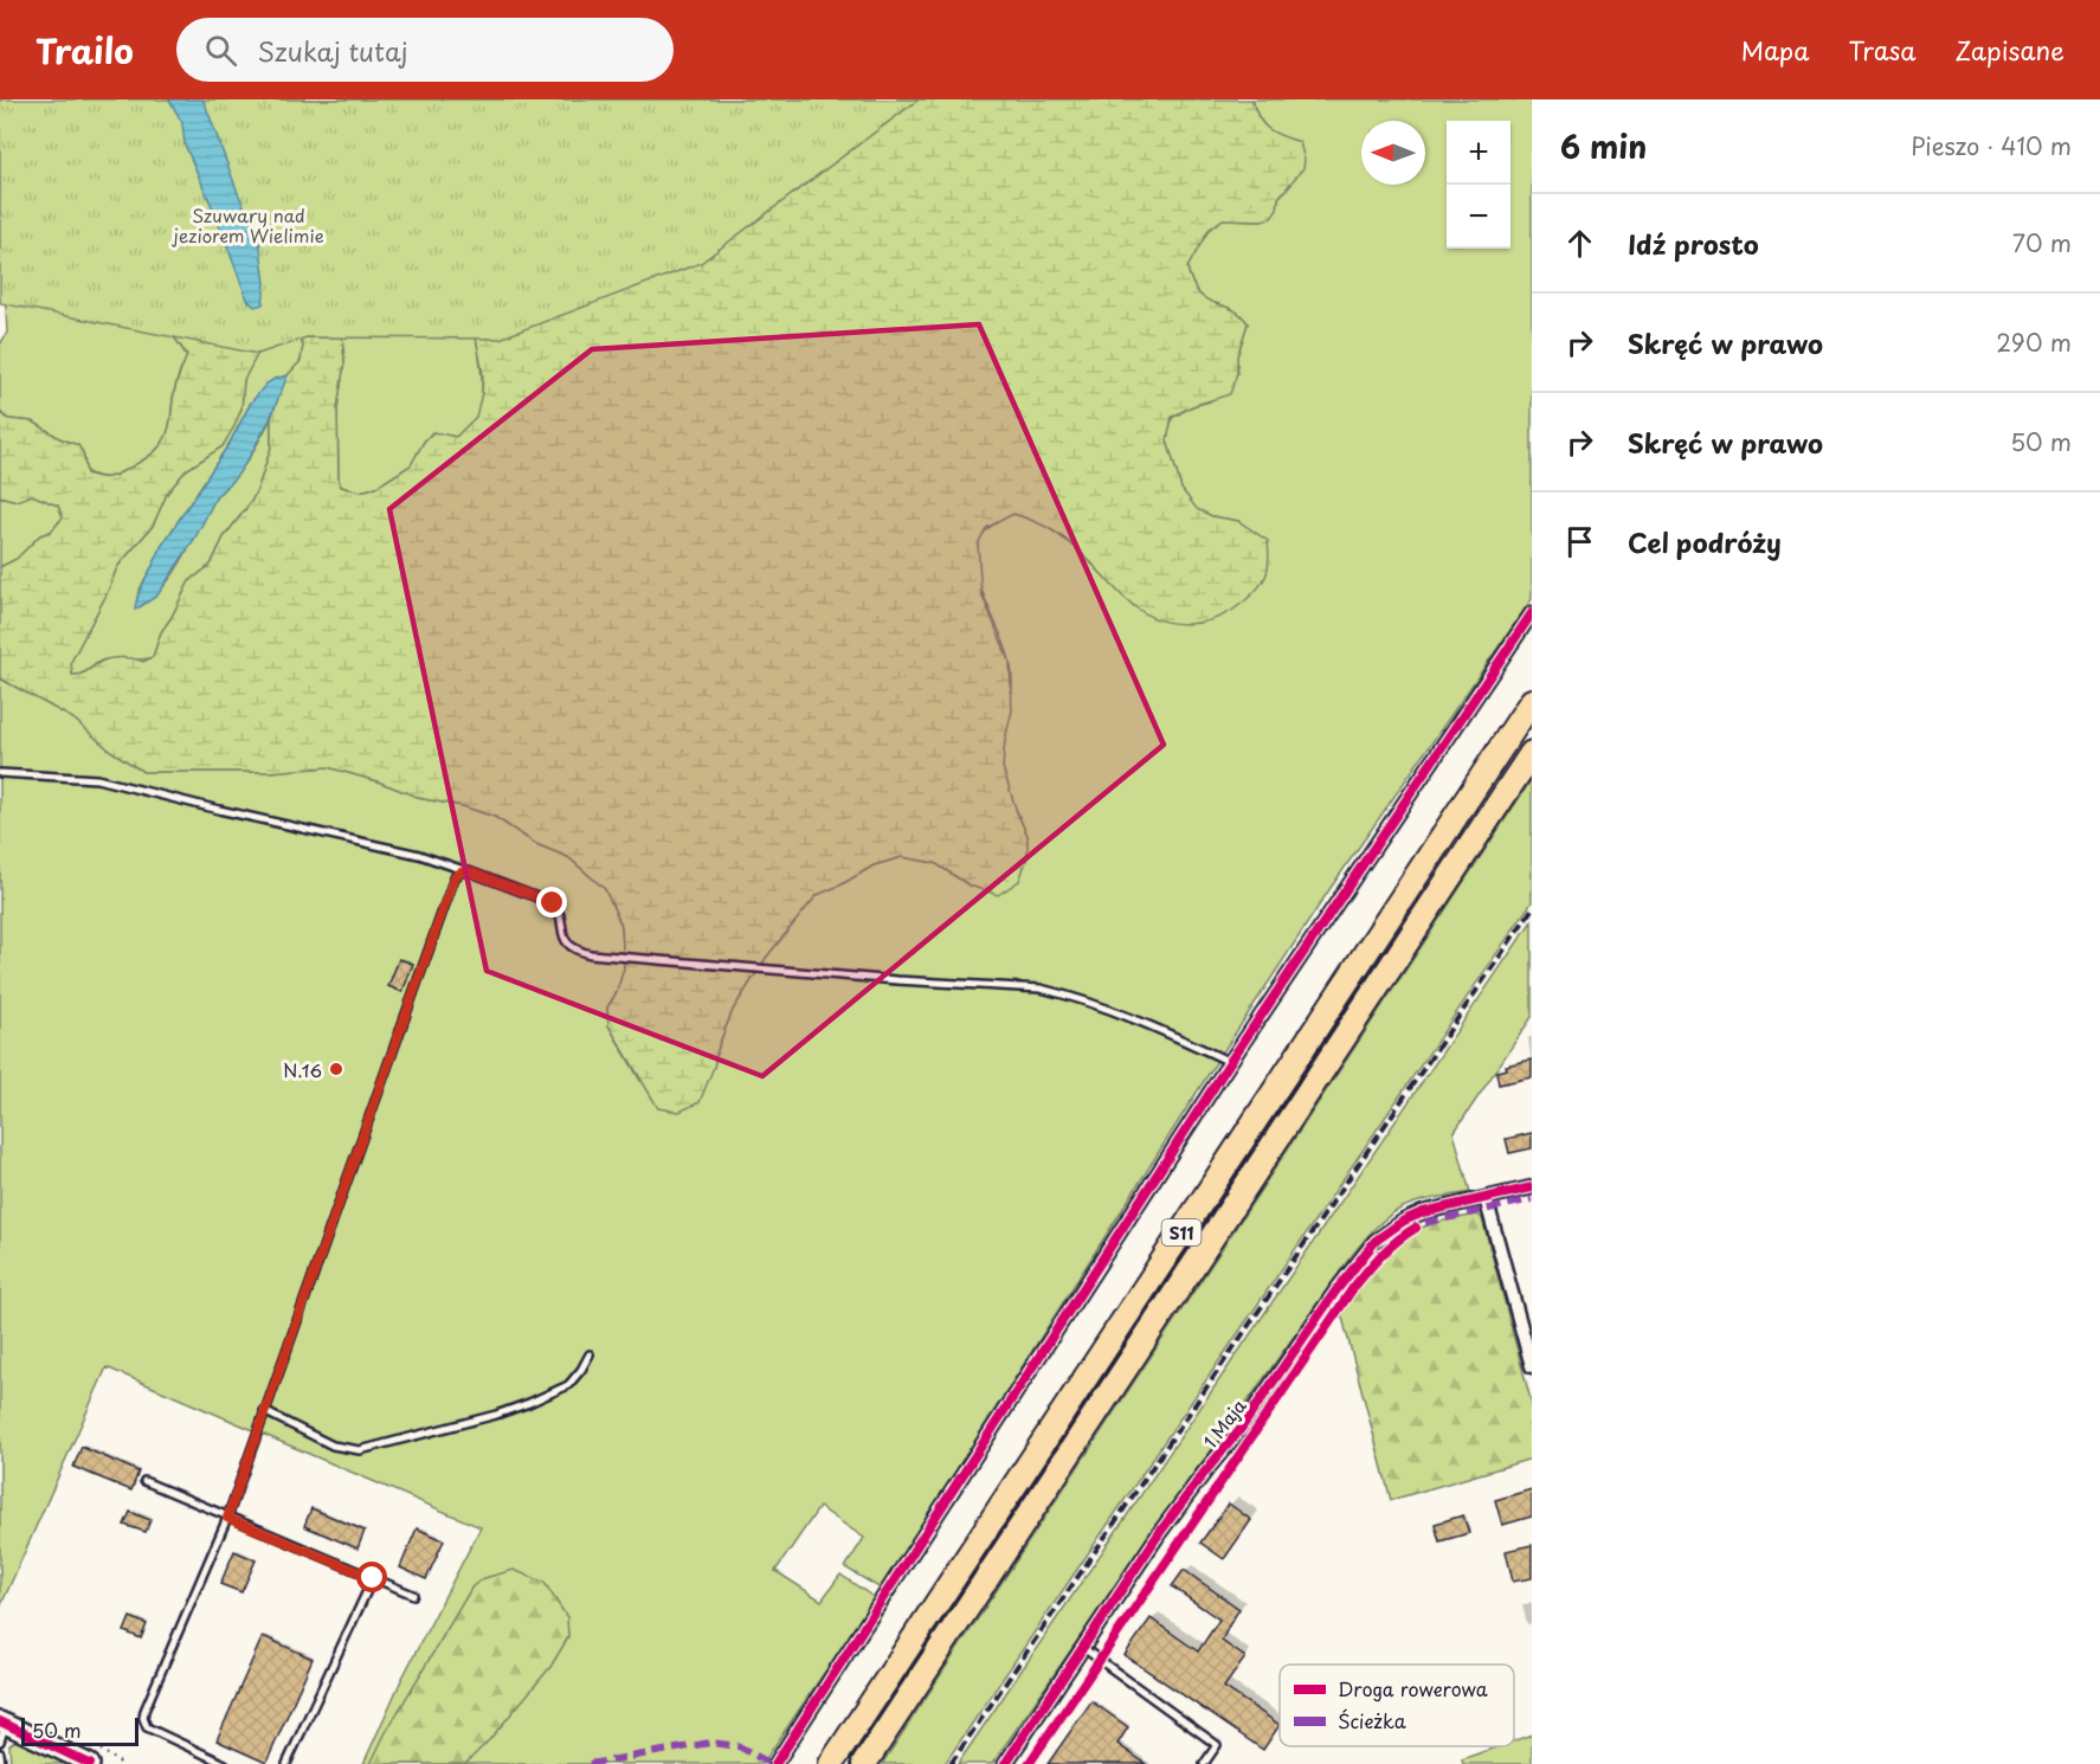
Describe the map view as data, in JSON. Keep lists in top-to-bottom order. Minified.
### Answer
{"streets":{"highway":["S11"],"street":["1 Maja"]},"parks":["Szuwary nad jeziorem Wielimie"],"places":["N.16"],"legend":["Droga rowerowa","Ścieżka"],"scale_bar":"50 m","north":"left","page":{"header":"Trailo","search":"Szukaj tutaj","nav":["Mapa","Trasa","Zapisane"],"heading":["6 min","Pieszo · 410 m"],"map_buttons":["+","−"],"list":[["Idź prosto","70 m"],["Skręć w prawo","290 m"],["Skręć w prawo","50 m"],"Cel podróży"],"scale":"50 m"}}
